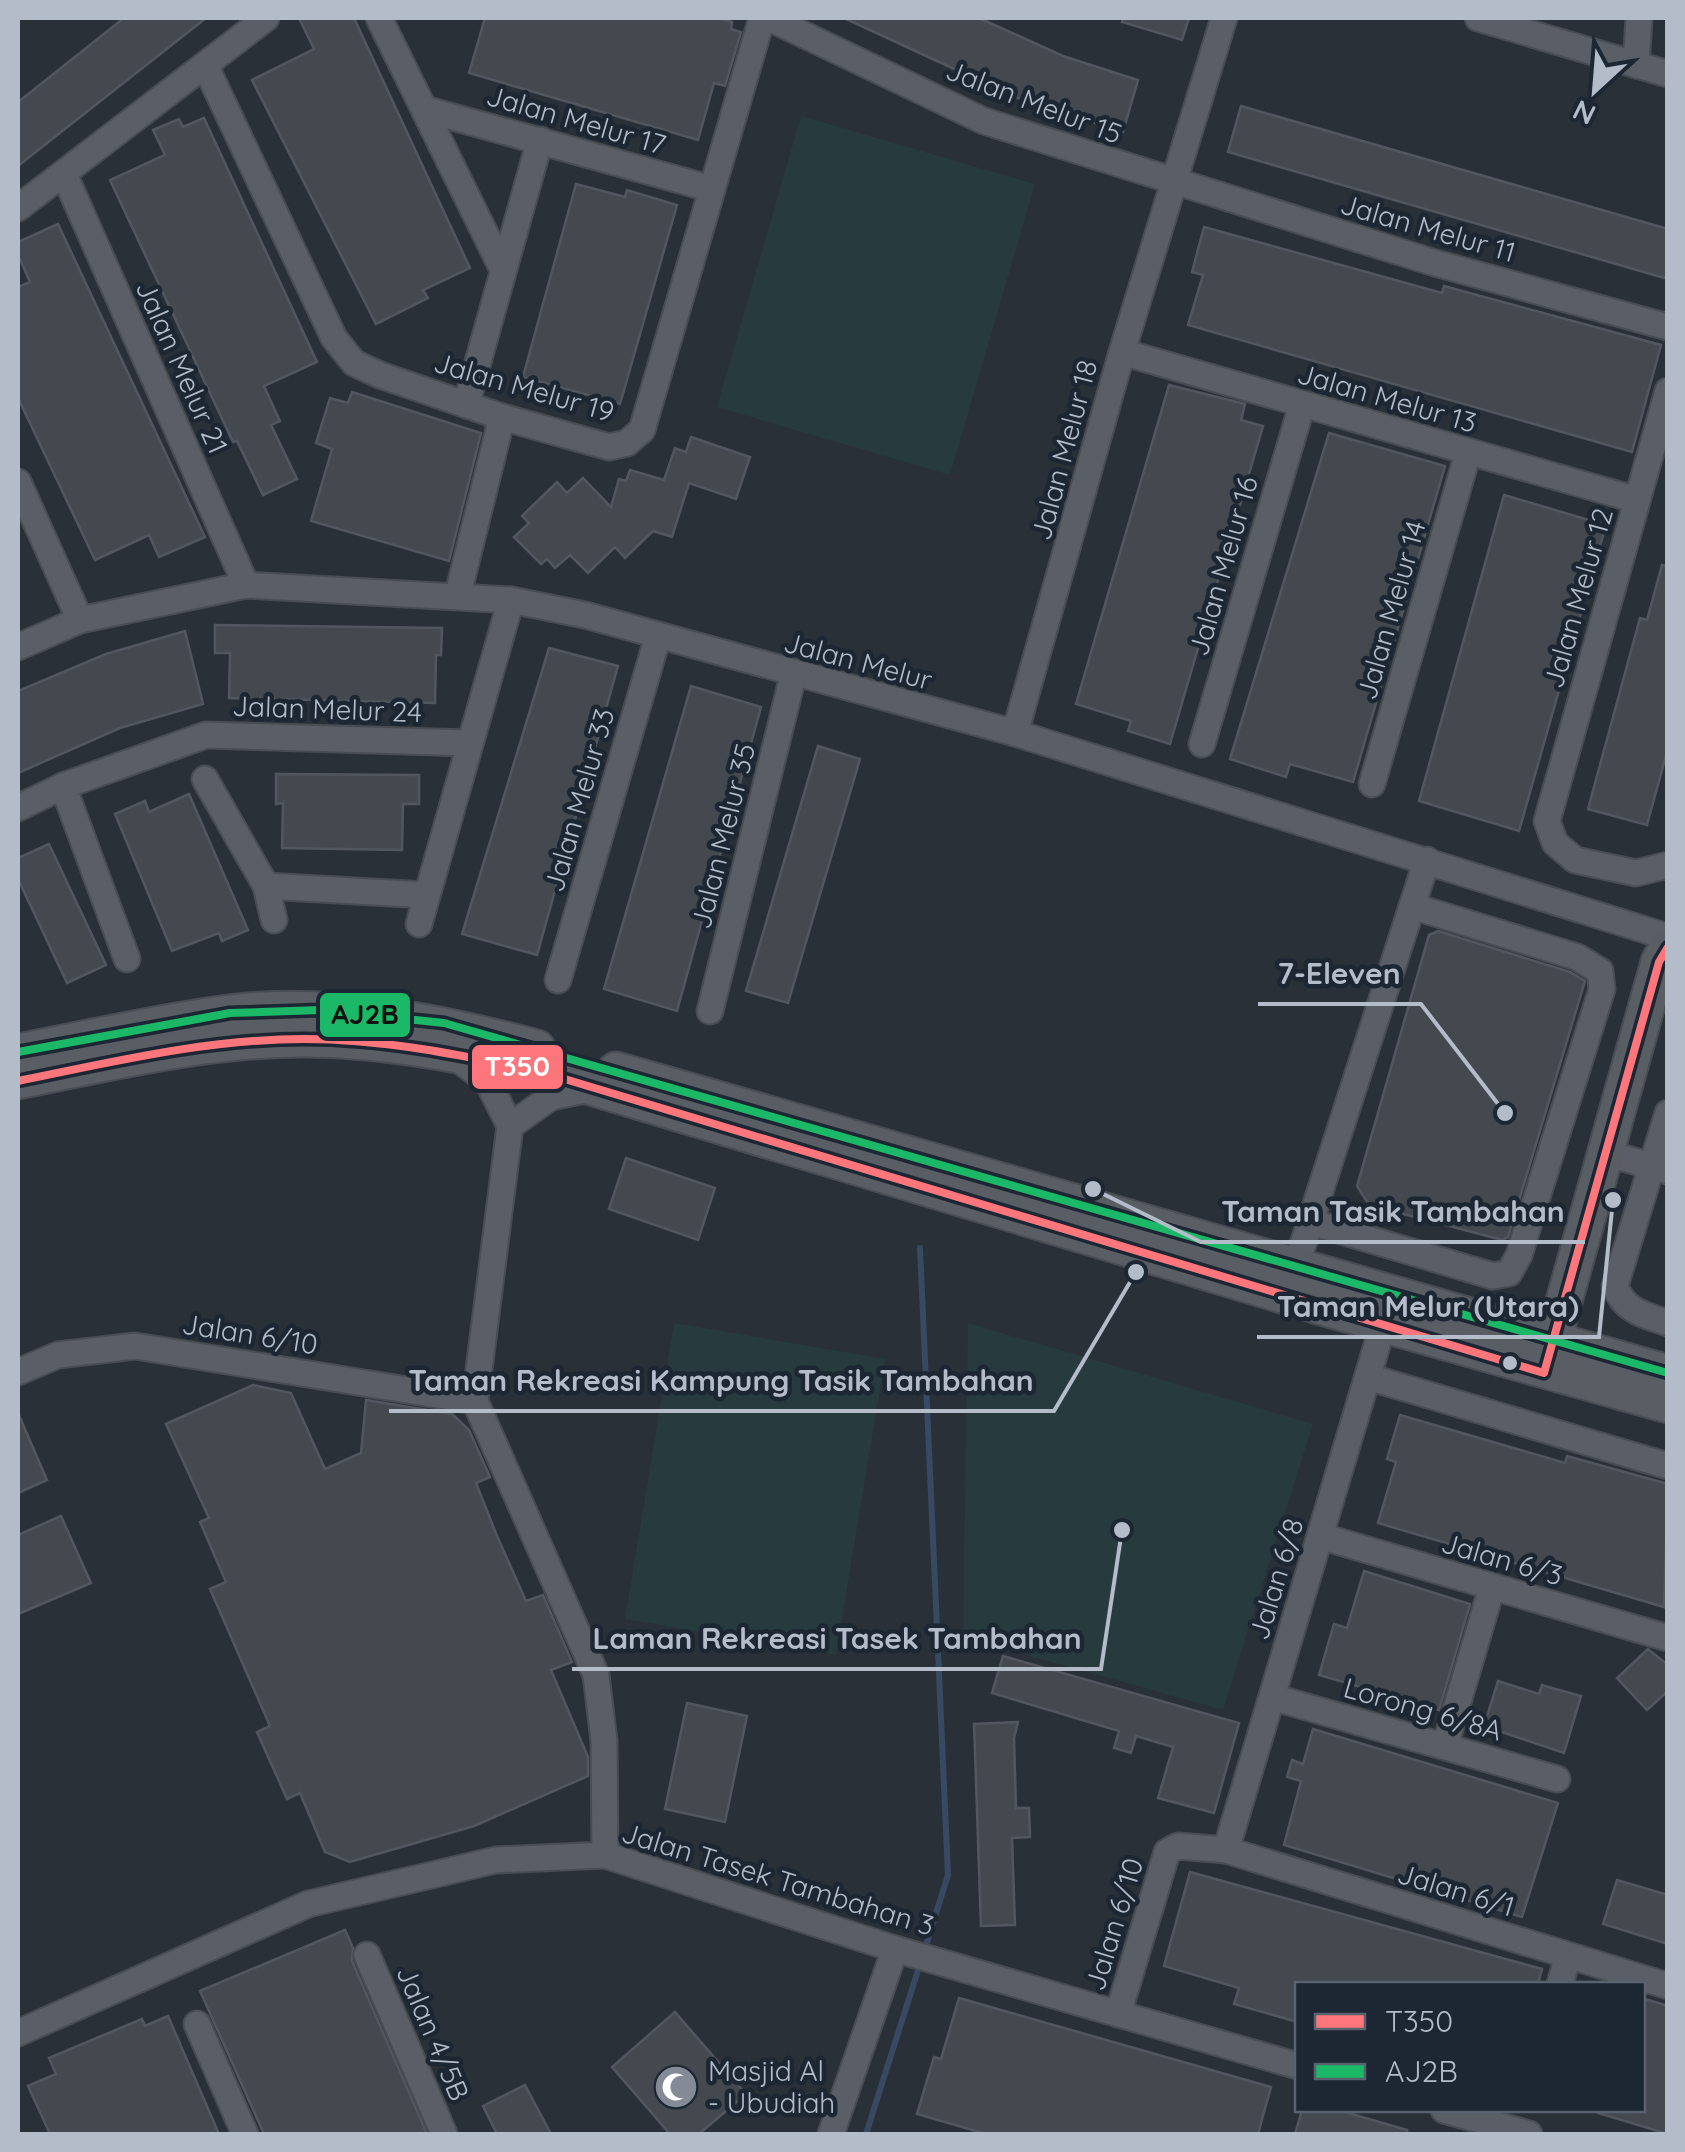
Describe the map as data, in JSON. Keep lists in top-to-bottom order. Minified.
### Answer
{"streets":{"street":["Jalan Melur 15","Jalan Melur 17","Jalan Melur 11","Jalan Melur 21","Jalan Melur 19","Jalan Melur 13","Jalan Melur 18","Jalan Melur 16","Jalan Melur 12","Jalan Melur 14","Jalan Melur","Jalan Melur 24","Jalan Melur 33","Jalan Melur 35","Jalan 6/10","Jalan 6/3","Jalan 6/8","Lorong 6/8A","Jalan Tasek Tambahan 3","Jalan 6/1","Jalan 4/5B"]},"crossings":[["Jalan Melur 15","Jalan Melur 11"],["Jalan Melur 15","Jalan Melur 19"],["Jalan Melur 15","Jalan Melur 18"],["Jalan Melur 17","Jalan Melur 19"],["Jalan Melur 11","Jalan Melur 18"],["Jalan Melur 21","Jalan Melur"],["Jalan Melur 13","Jalan Melur 18"],["Jalan Melur 13","Jalan Melur 16"],["Jalan Melur 13","Jalan Melur 12"],["Jalan Melur 13","Jalan Melur 14"],["Jalan Melur 18","Jalan Melur"],["Jalan Melur","Jalan Melur 33"],["Jalan Melur","Jalan Melur 35"],["Jalan 6/10","Jalan 6/8"],["Jalan 6/10","Jalan Tasek Tambahan 3"],["Jalan 6/10","Jalan 6/1"],["Jalan 6/3","Jalan 6/8"],["Jalan 6/8","Lorong 6/8A"],["Jalan 6/8","Jalan 6/1"]],"places":{"other":["7-Eleven","Taman Tasik Tambahan","Taman Melur (Utara)","Taman Rekreasi Kampung Tasik Tambahan","Laman Rekreasi Tasek Tambahan"],"mosque":["Masjid Al - Ubudiah"]},"lines":["transit line T350","transit line AJ2B"],"legend":["T350","AJ2B"],"north":"bottom left"}
